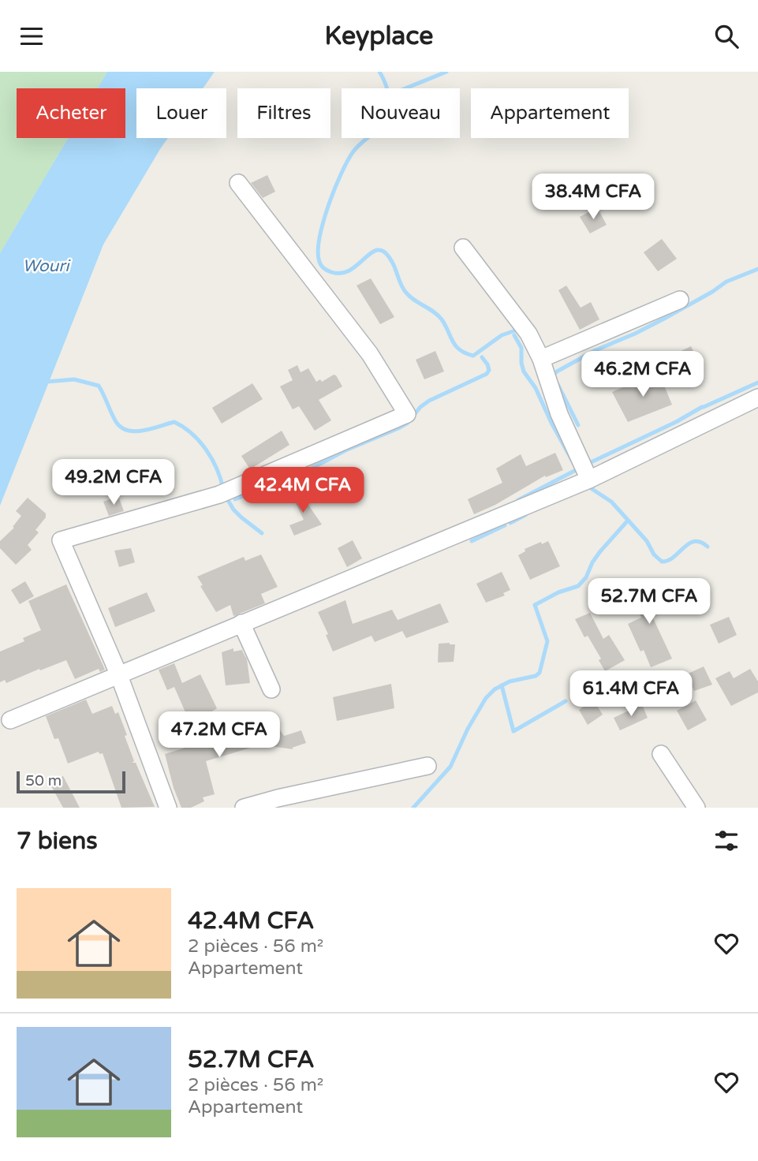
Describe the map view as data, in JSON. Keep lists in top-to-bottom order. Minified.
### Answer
{"water":["Wouri"],"scale_bar":"50 m","page":{"header":"Keyplace","chip":["Acheter","Louer","Filtres","Nouveau","Appartement"],"price":["38.4M CFA","46.2M CFA","49.2M CFA","42.4M CFA","52.7M CFA","61.4M CFA","47.2M CFA"],"scale":"50 m","heading":"7 biens","list":[{"name":"42.4M CFA","note":"2 pièces · 56 m² · Appartement"},{"name":"52.7M CFA","note":"2 pièces · 56 m² · Appartement"}]}}
